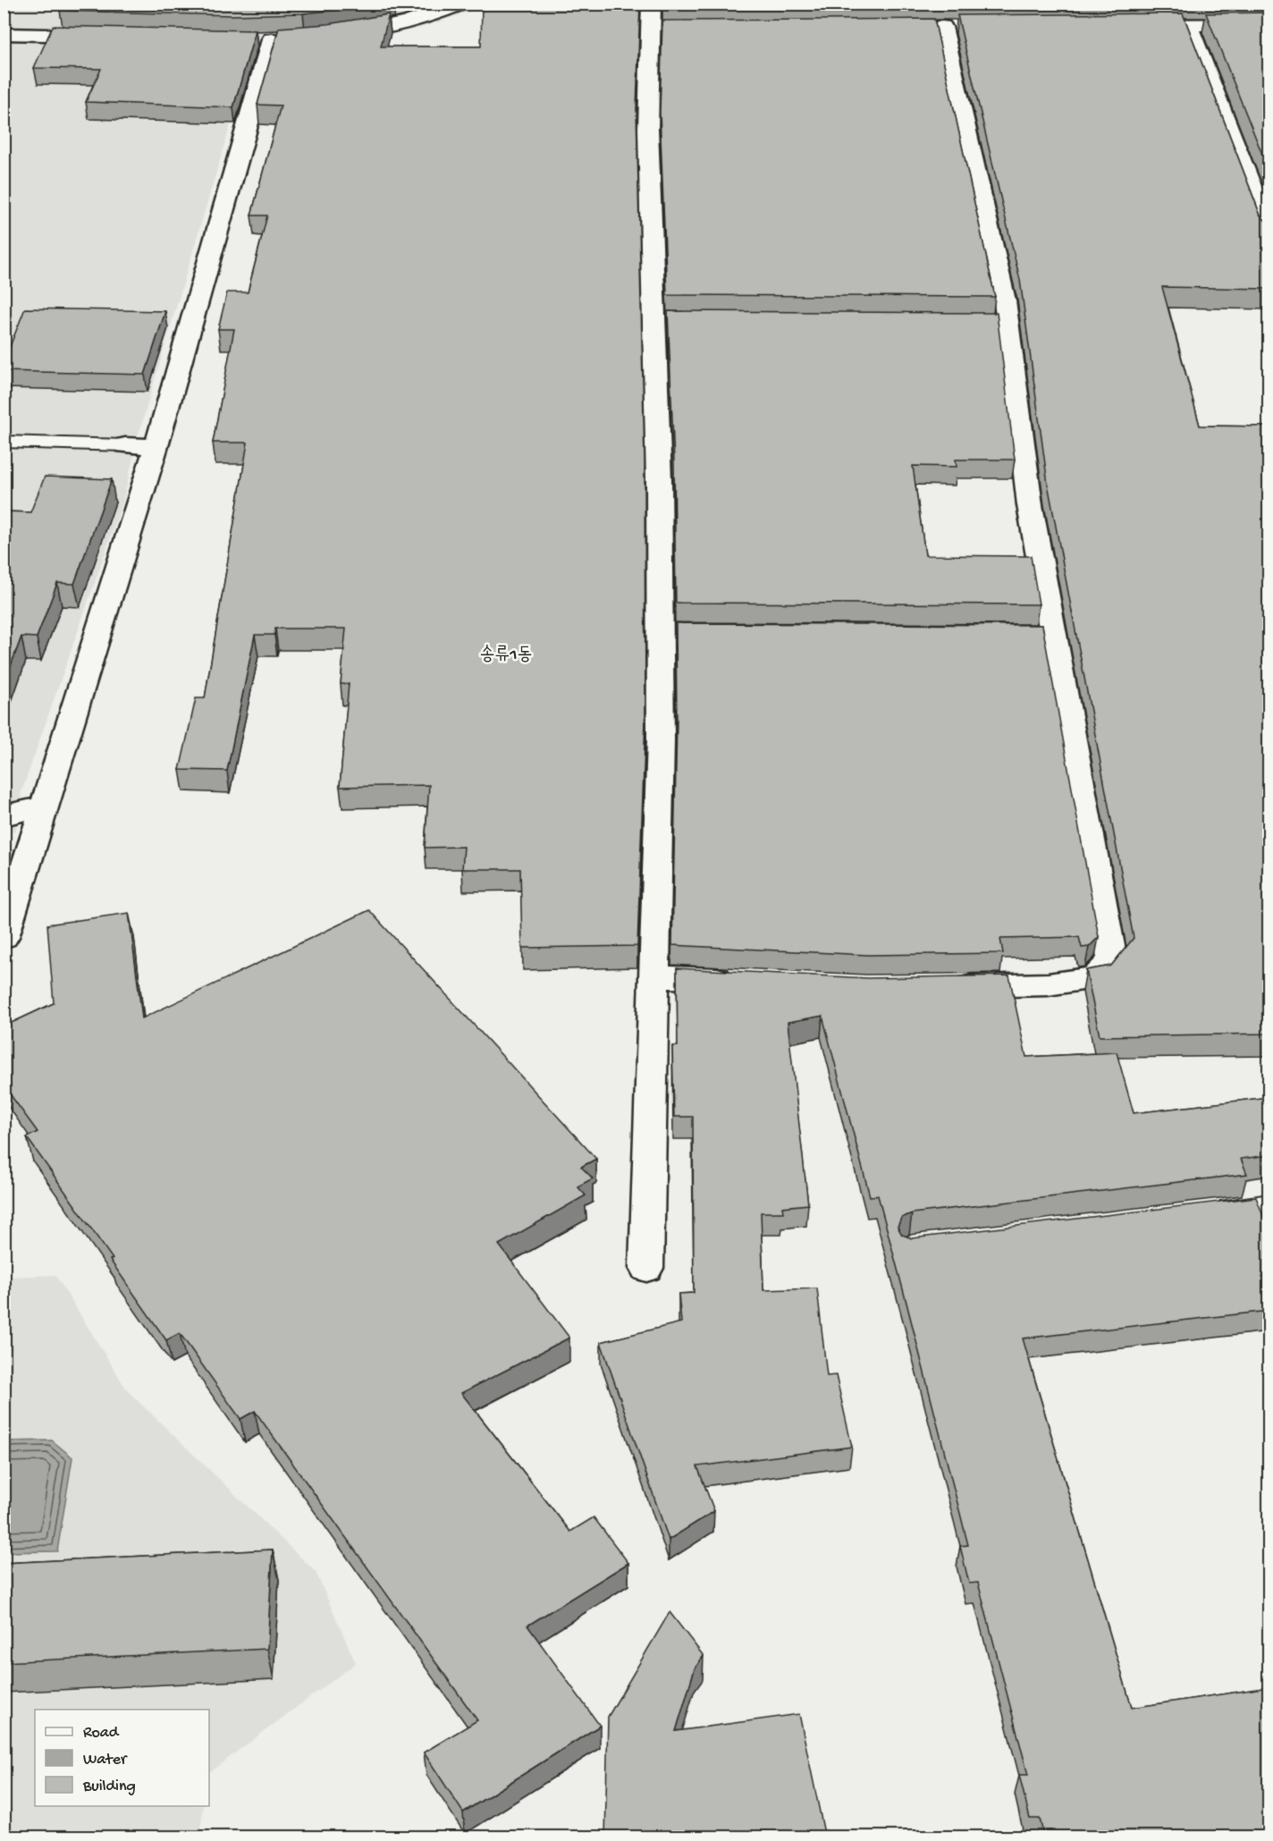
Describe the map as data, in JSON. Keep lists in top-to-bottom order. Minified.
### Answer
{"districts":["송류1동"],"legend":["Road","Water","Building"]}
